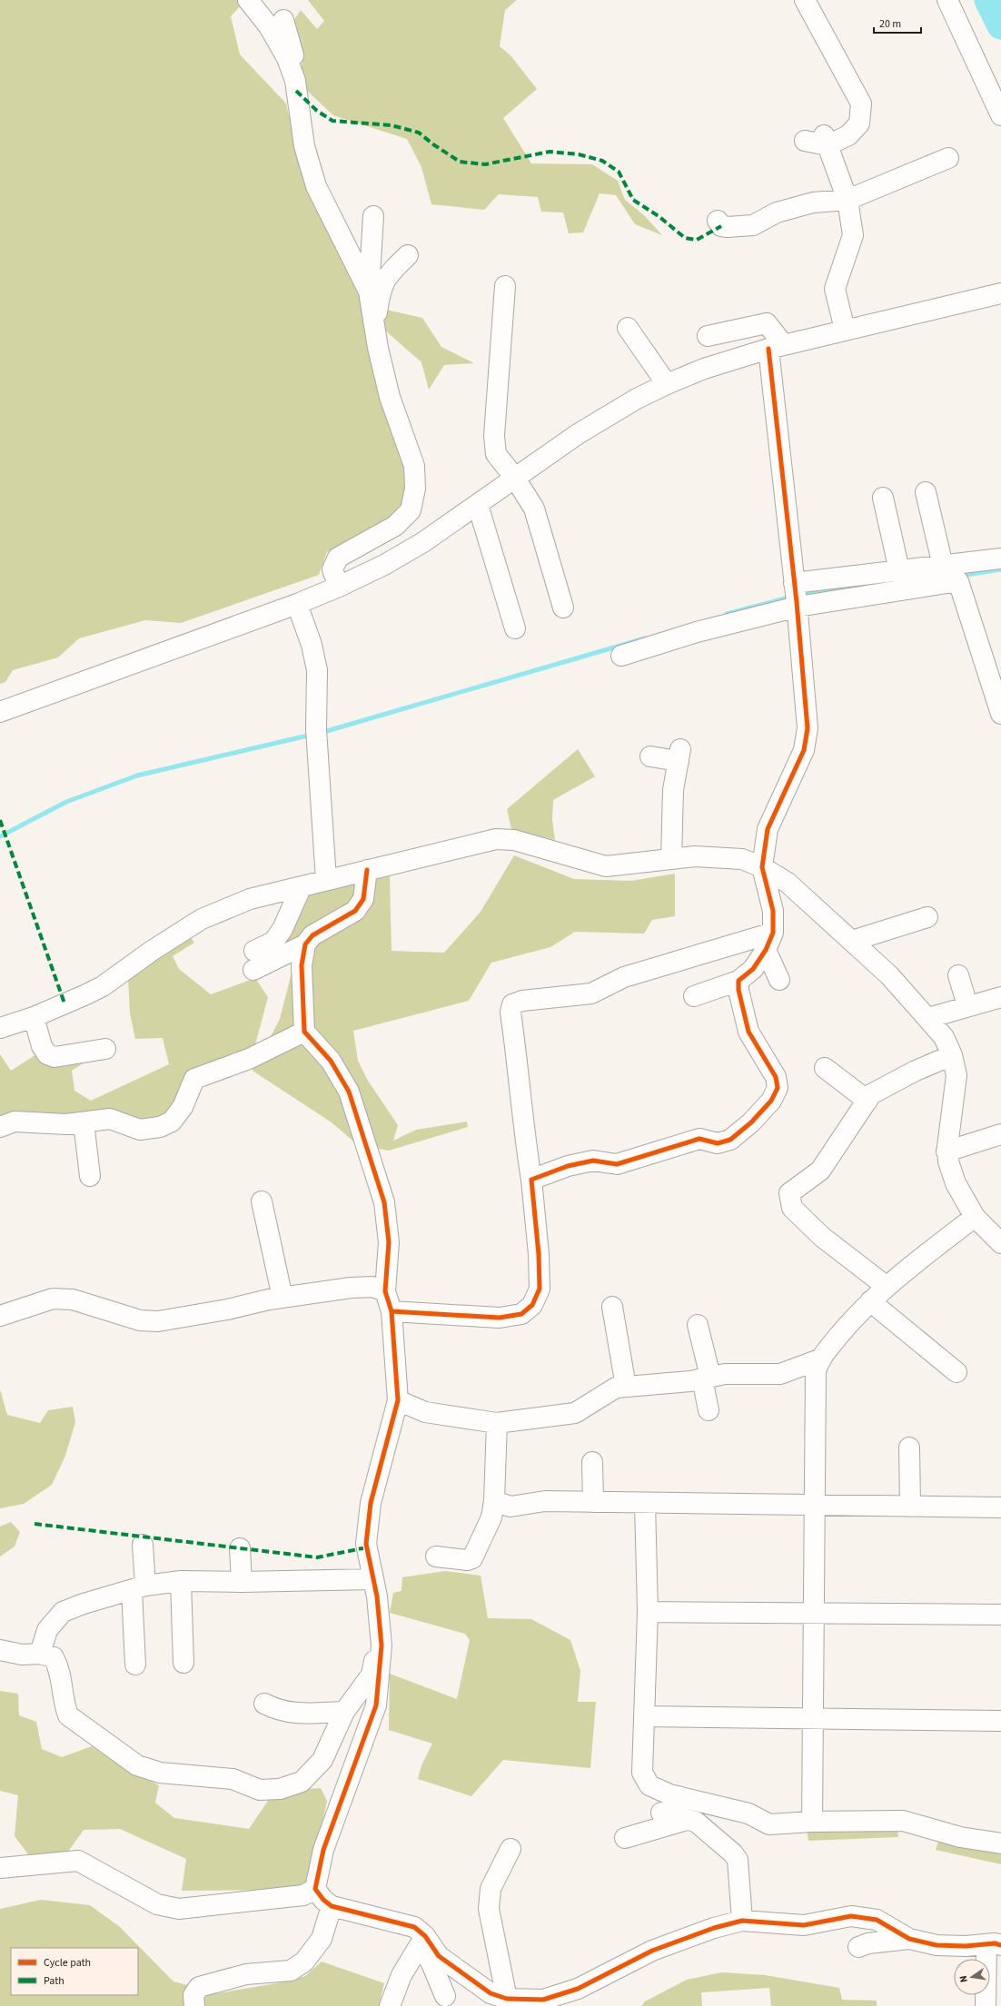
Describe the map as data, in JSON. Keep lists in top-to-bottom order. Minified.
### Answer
{"legend":["Cycle path","Path"],"scale_bar":"20 m","north":"left"}
